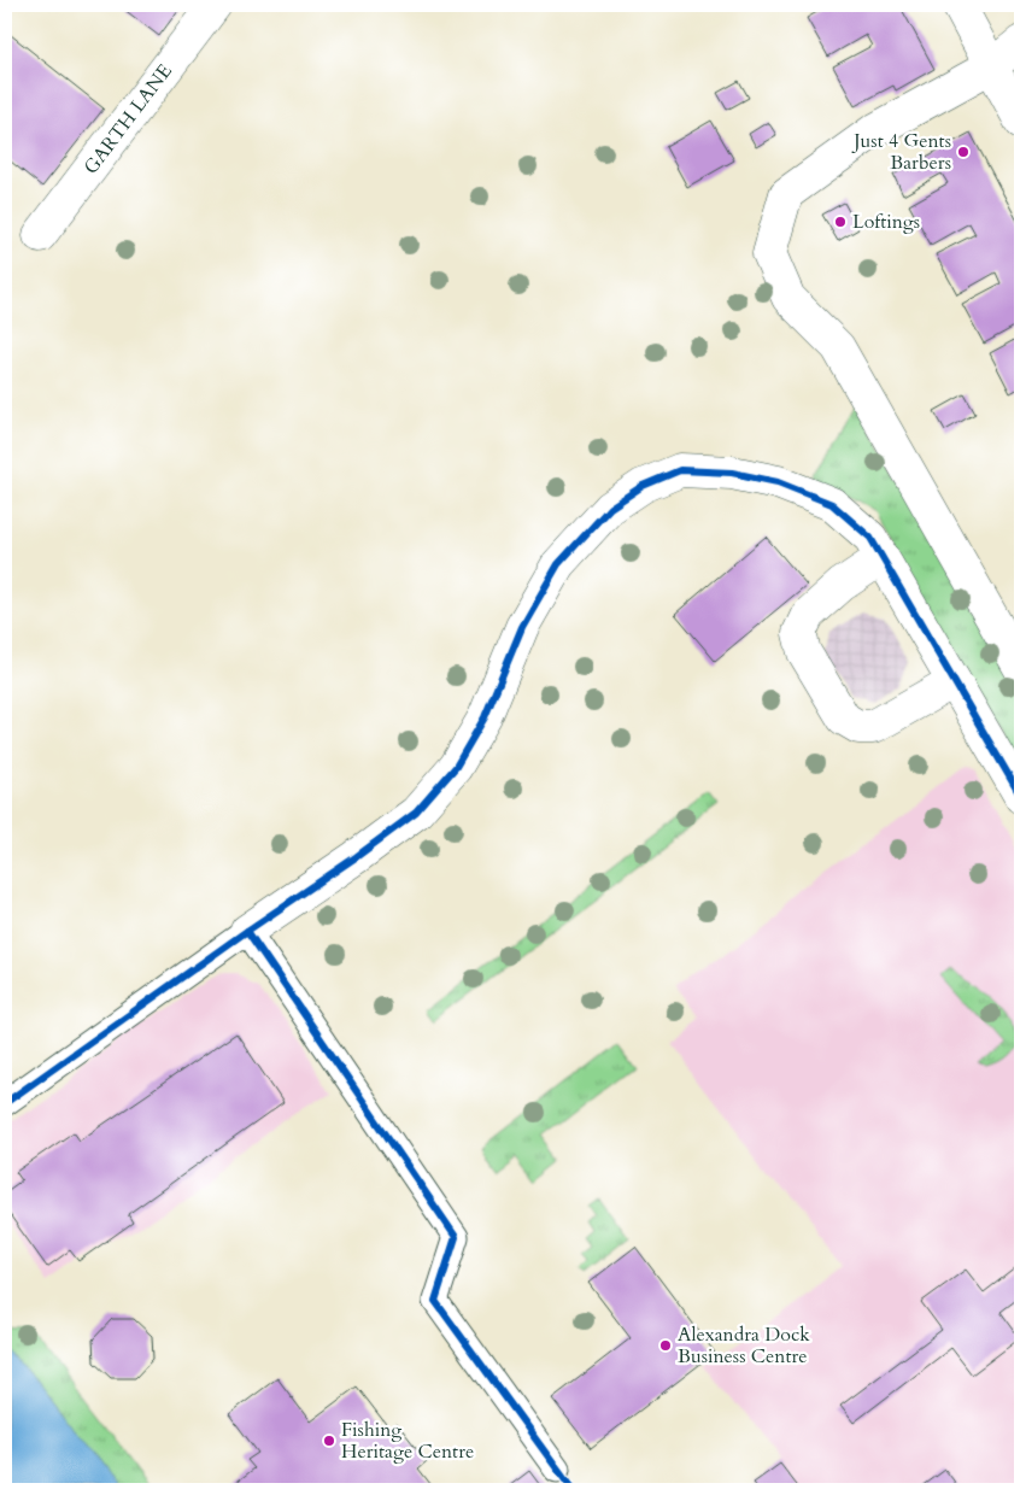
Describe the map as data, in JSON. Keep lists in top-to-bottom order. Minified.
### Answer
{"streets":{"street":["GARTH LANE"]},"places":["Just 4 Gents Barbers","Loftings","Alexandra Dock Business Centre","Fishing Heritage Centre"]}
